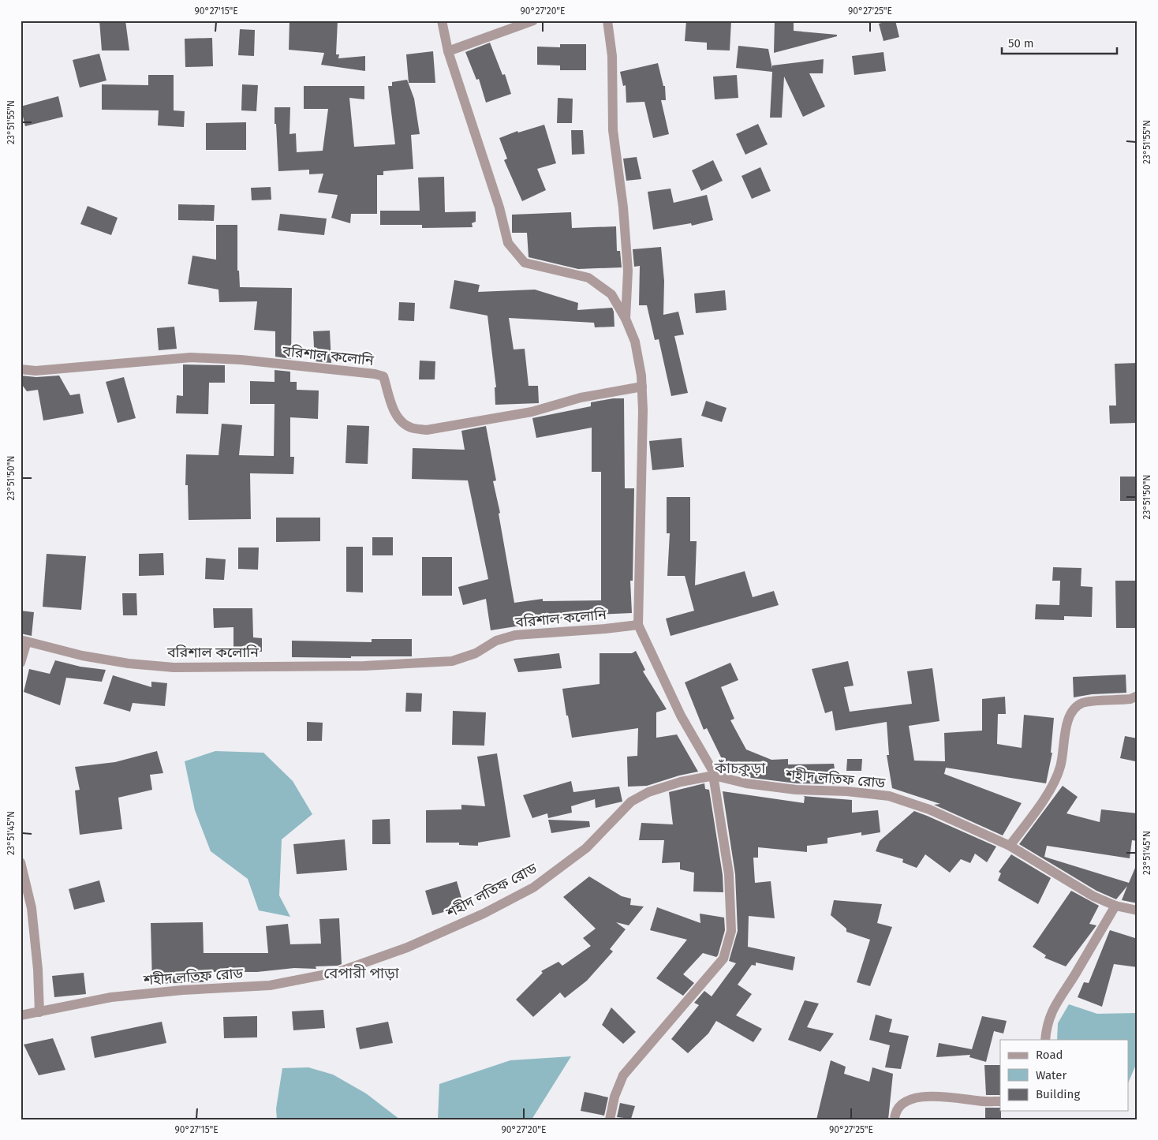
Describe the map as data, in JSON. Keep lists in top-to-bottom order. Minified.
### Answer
{"streets":{"street":["বরিশাল কলোনি","শহীদ লতিফ রোড"]},"districts":["কাঁচকুড়া","বেপারী পাড়া"],"legend":["Road","Water","Building"],"scale_bar":"50 m","coordinates":["90°27'15\"E","90°27'20\"E","90°27'25\"E","23°51'55\"N","23°51'50\"N","23°51'45\"N"]}
